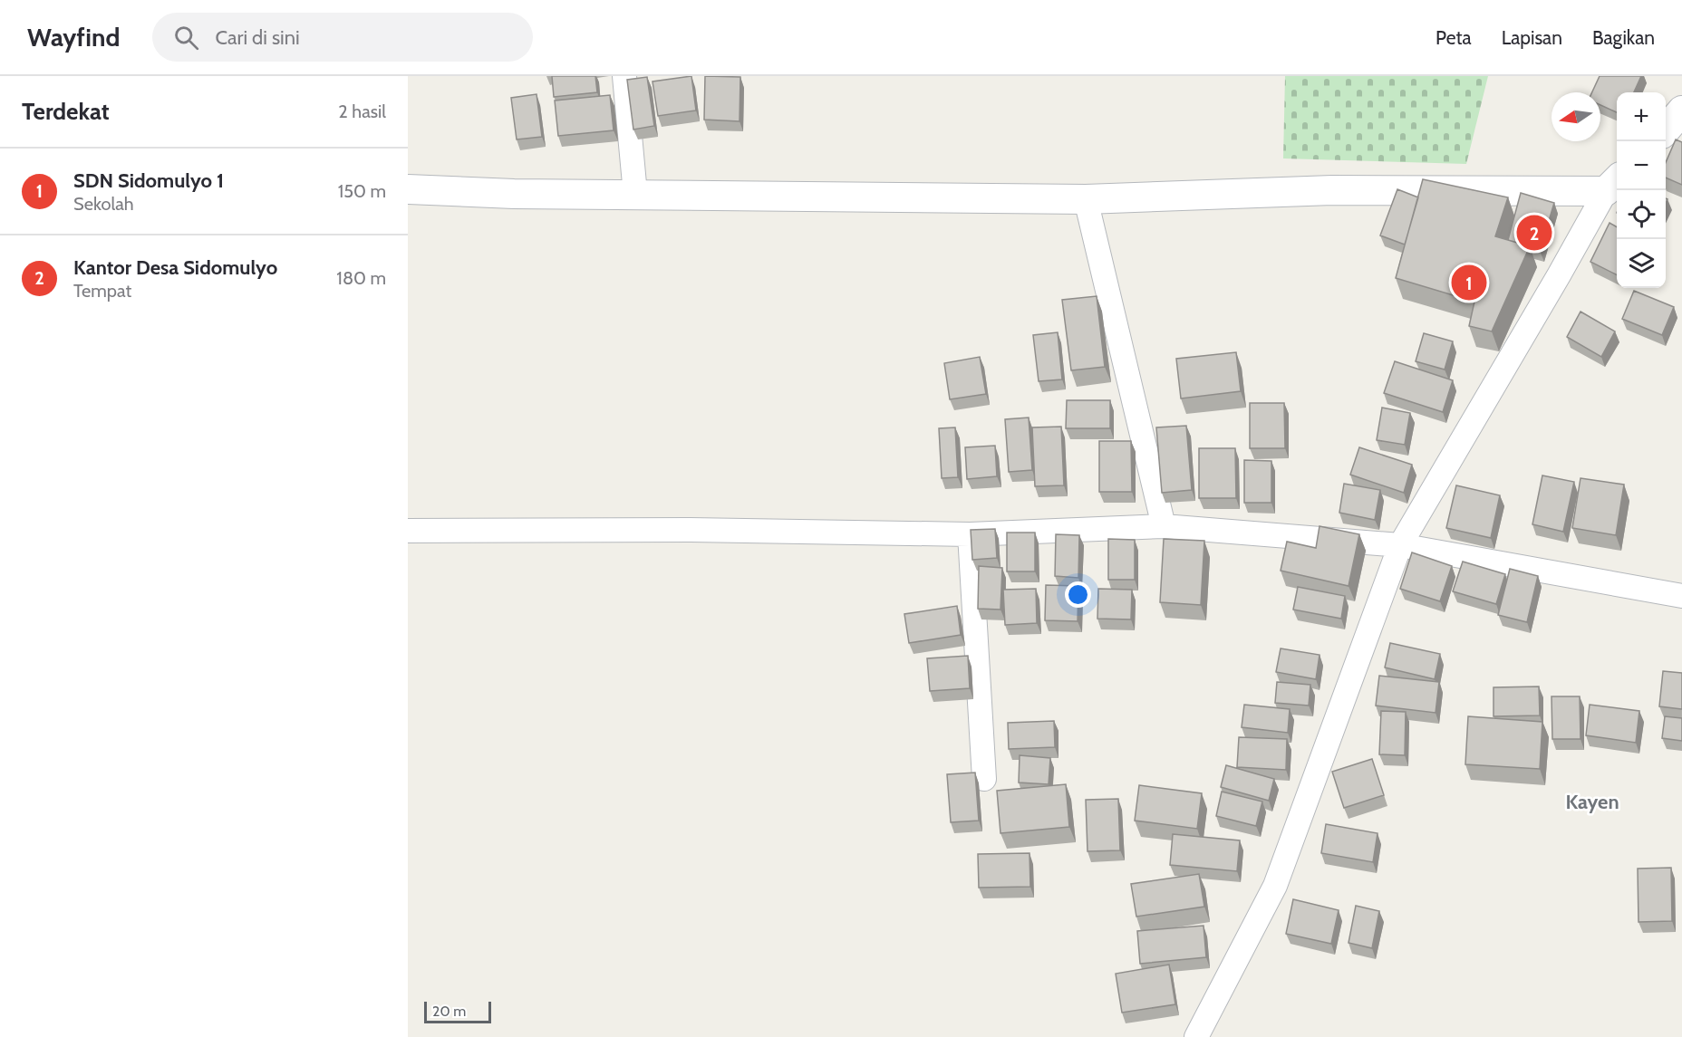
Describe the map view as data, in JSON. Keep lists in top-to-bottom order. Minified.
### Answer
{"districts":["Kayen"],"scale_bar":"20 m","north":"left","page":{"header":"Wayfind","search":"Cari di sini","nav":["Peta","Lapisan","Bagikan"],"heading":["Terdekat","2 hasil"],"map_buttons":["+","−"],"list":[{"mark":"1","name":"SDN Sidomulyo 1","note":"Sekolah","value":"150 m"},{"mark":"2","name":"Kantor Desa Sidomulyo","note":"Tempat","value":"180 m"}],"pins":["2","1"],"scale":"20 m"}}
